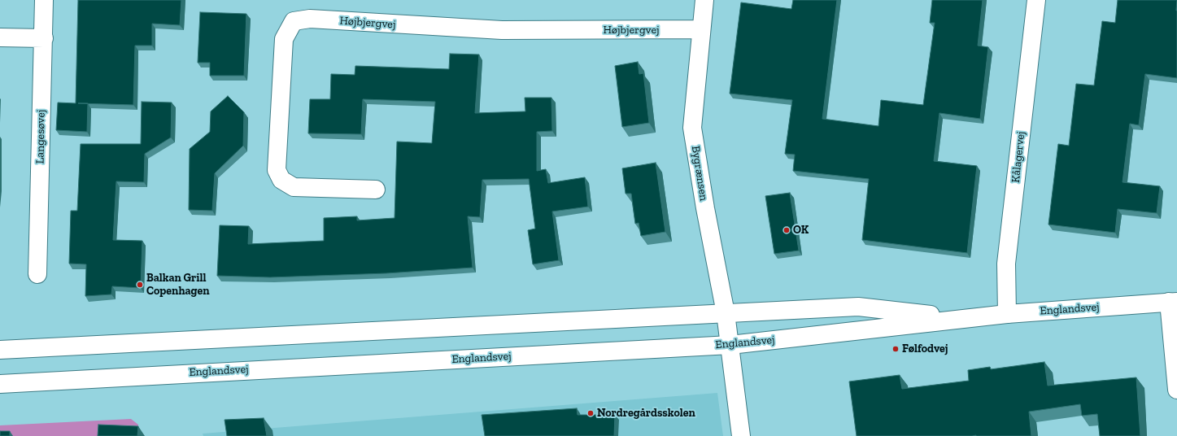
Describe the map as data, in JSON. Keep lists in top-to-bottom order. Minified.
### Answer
{"streets":{"street":["Højbjergvej","Langesøvej","Kålagervej","Bygrænsen","Englandsvej"]},"crossings":[["Højbjergvej","Bygrænsen"],["Kålagervej","Englandsvej"],["Bygrænsen","Englandsvej"]],"places":["OK","Balkan Grill Copenhagen","Følfodvej","Nordregårdsskolen"]}
